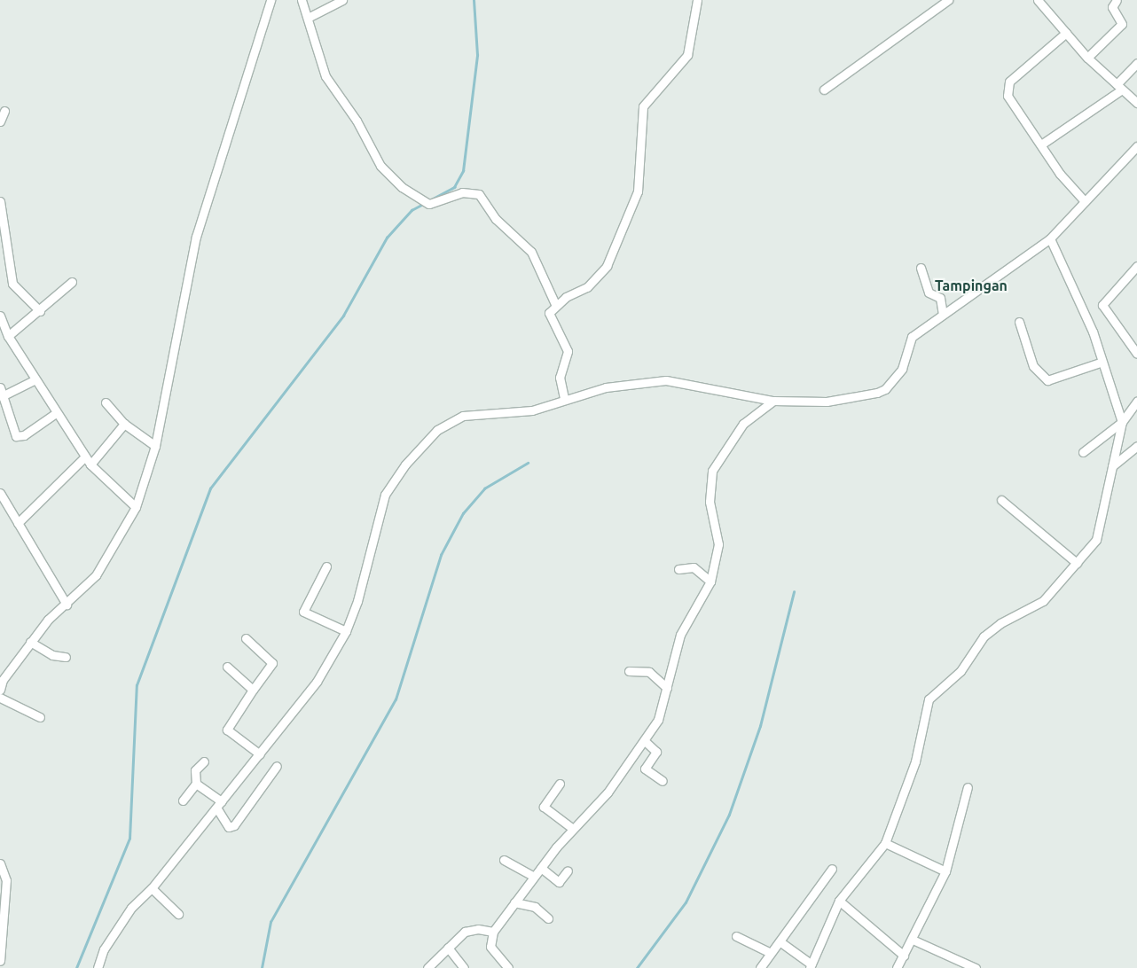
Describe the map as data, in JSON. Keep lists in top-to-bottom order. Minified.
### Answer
{"districts":["Tampingan"]}
